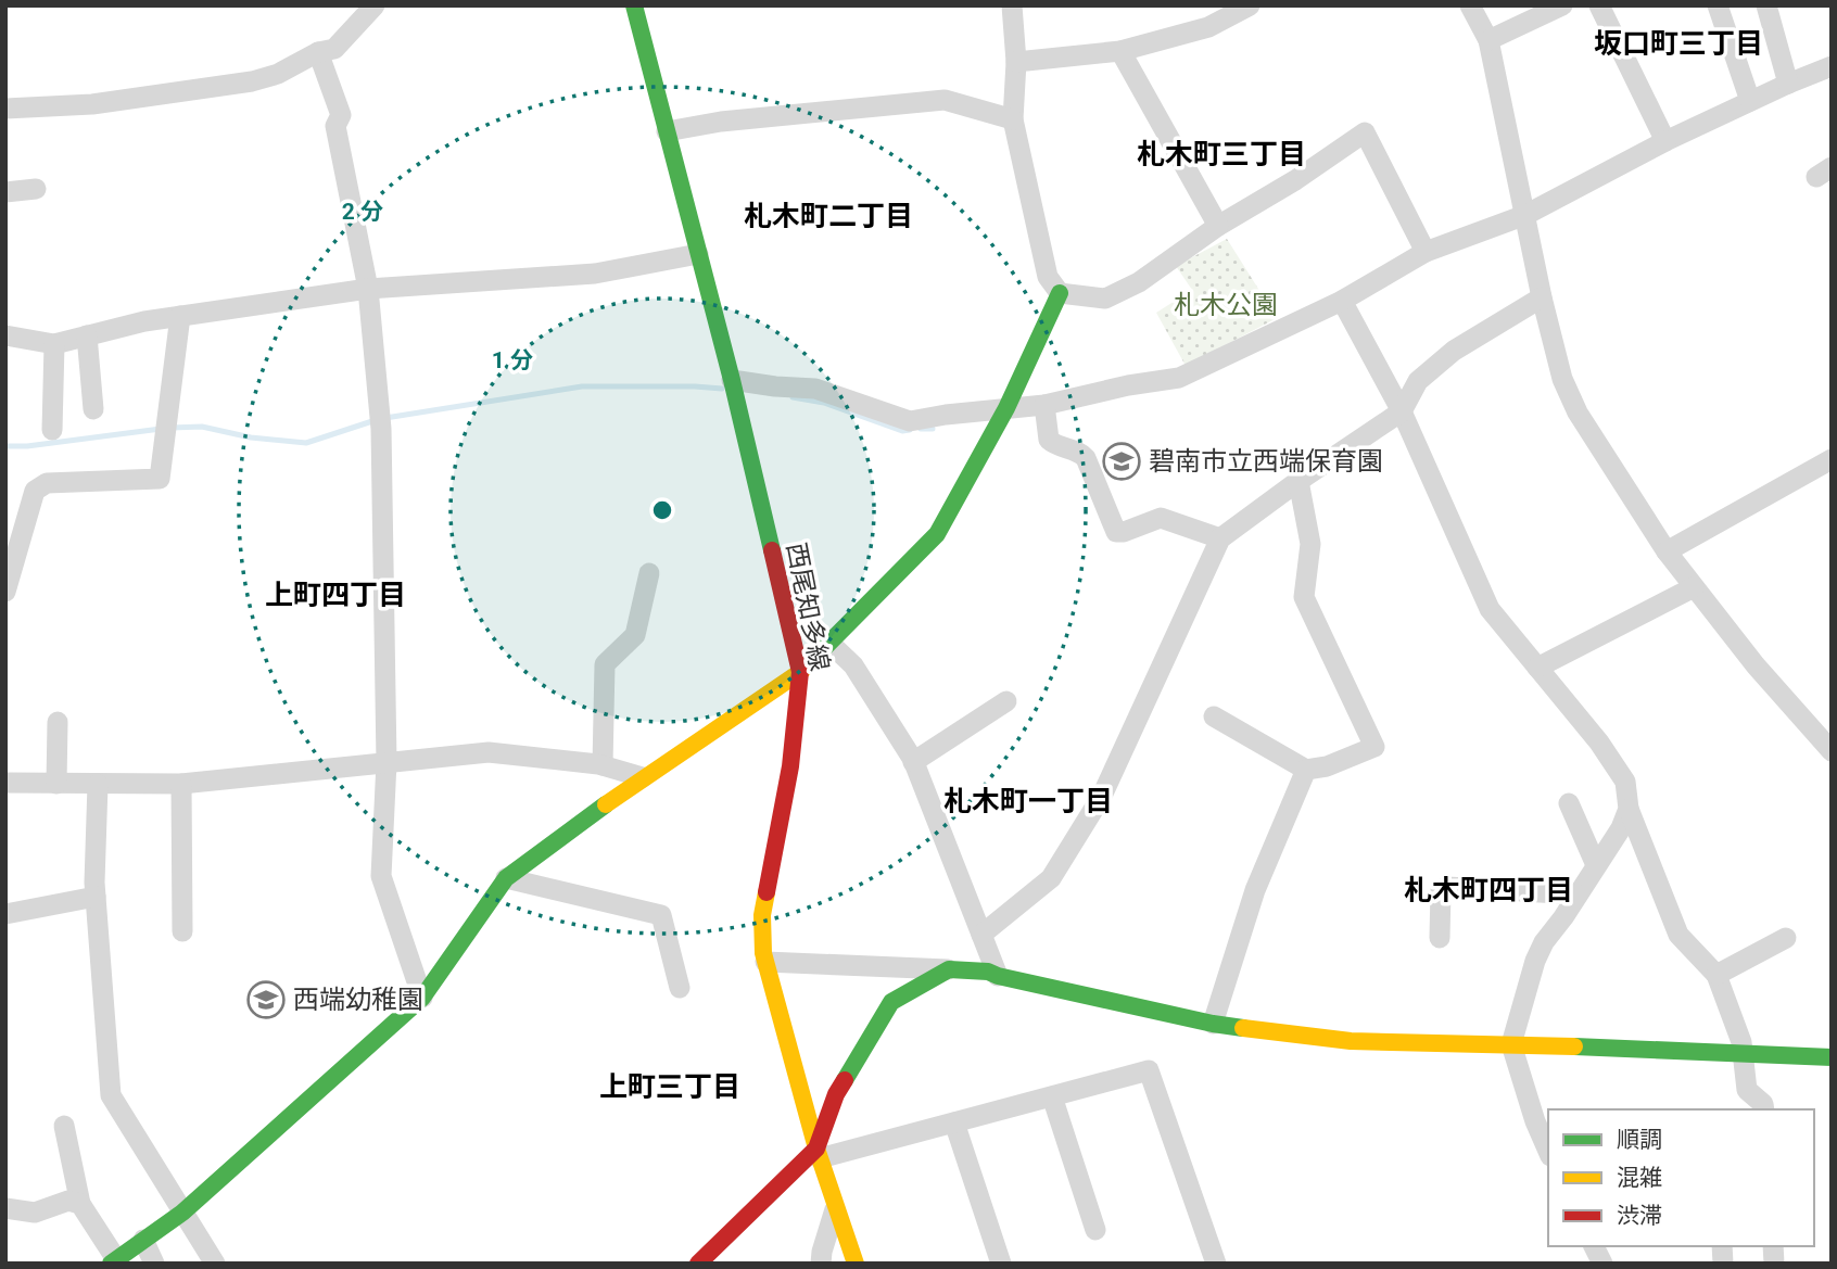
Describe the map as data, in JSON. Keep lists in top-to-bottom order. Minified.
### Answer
{"streets":{"street":["西尾知多線"]},"districts":["坂口町三丁目","札木町三丁目","札木町二丁目","上町四丁目","札木町一丁目","札木町四丁目","上町三丁目"],"parks":["札木公園"],"places":{"school or university":["碧南市立西端保育園","西端幼稚園"]},"legend":["順調","混雑","渋滞"],"rings":["2 分","1 分"]}
